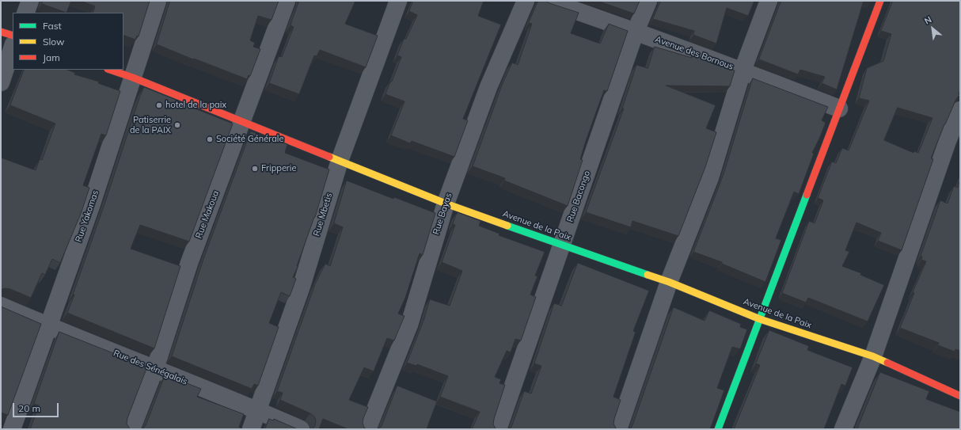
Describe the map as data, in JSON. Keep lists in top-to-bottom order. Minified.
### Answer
{"streets":{"main road":["Avenue de la Paix"],"street":["Avenue des Bornous","Rue Bacongo","Rue Bayas","Rue Makoua","Rue Mbetis","Rue Yakomas","Rue des Sénégalais"]},"crossings":[["Avenue des Bornous","Rue Bacongo"],["Rue Bacongo","Avenue de la Paix"],["Rue Bayas","Avenue de la Paix"],["Rue Makoua","Avenue de la Paix"],["Rue Makoua","Rue des Sénégalais"],["Rue Mbetis","Avenue de la Paix"],["Rue Mbetis","Rue des Sénégalais"],["Rue Yakomas","Avenue de la Paix"],["Rue Yakomas","Rue des Sénégalais"]],"places":["hotel de la paix","Patiserrie de la PAIX","Société Générale","Fripperie"],"legend":["Fast","Slow","Jam"],"scale_bar":"20 m","north":"top left"}
